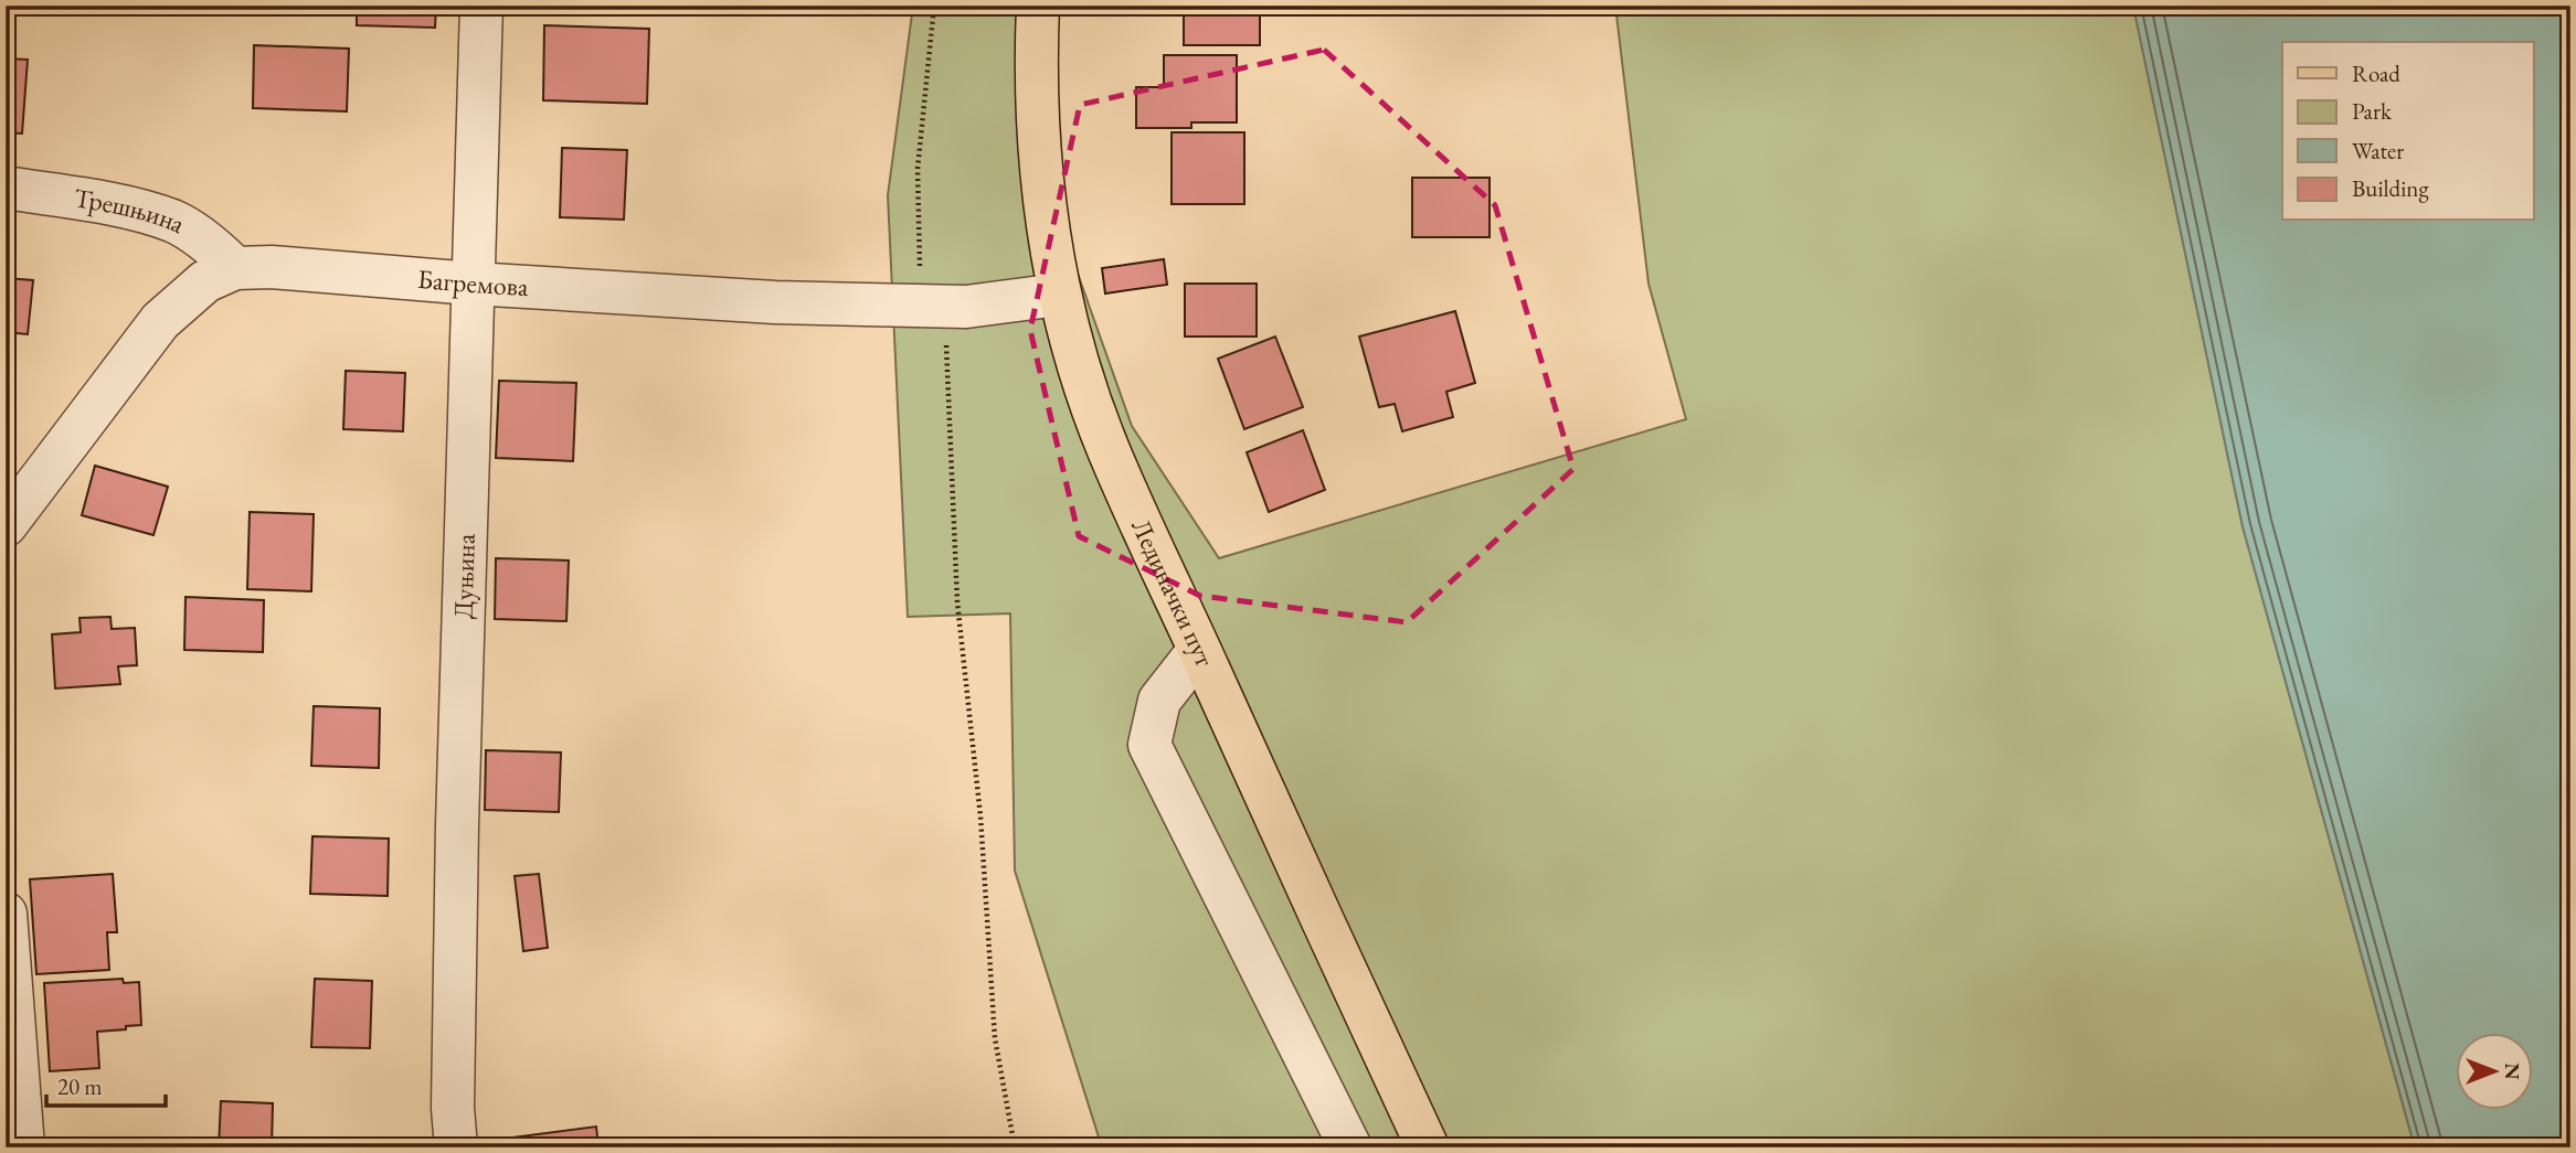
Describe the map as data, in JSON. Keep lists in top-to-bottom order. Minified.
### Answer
{"streets":{"main road":["Лединачки пут"],"street":["Трешњина","Багремова","Дуњина"]},"crossings":[["Трешњина","Багремова"],["Багремова","Дуњина"],["Багремова","Лединачки пут"]],"legend":["Road","Park","Water","Building"],"scale_bar":"20 m","north":"right"}
